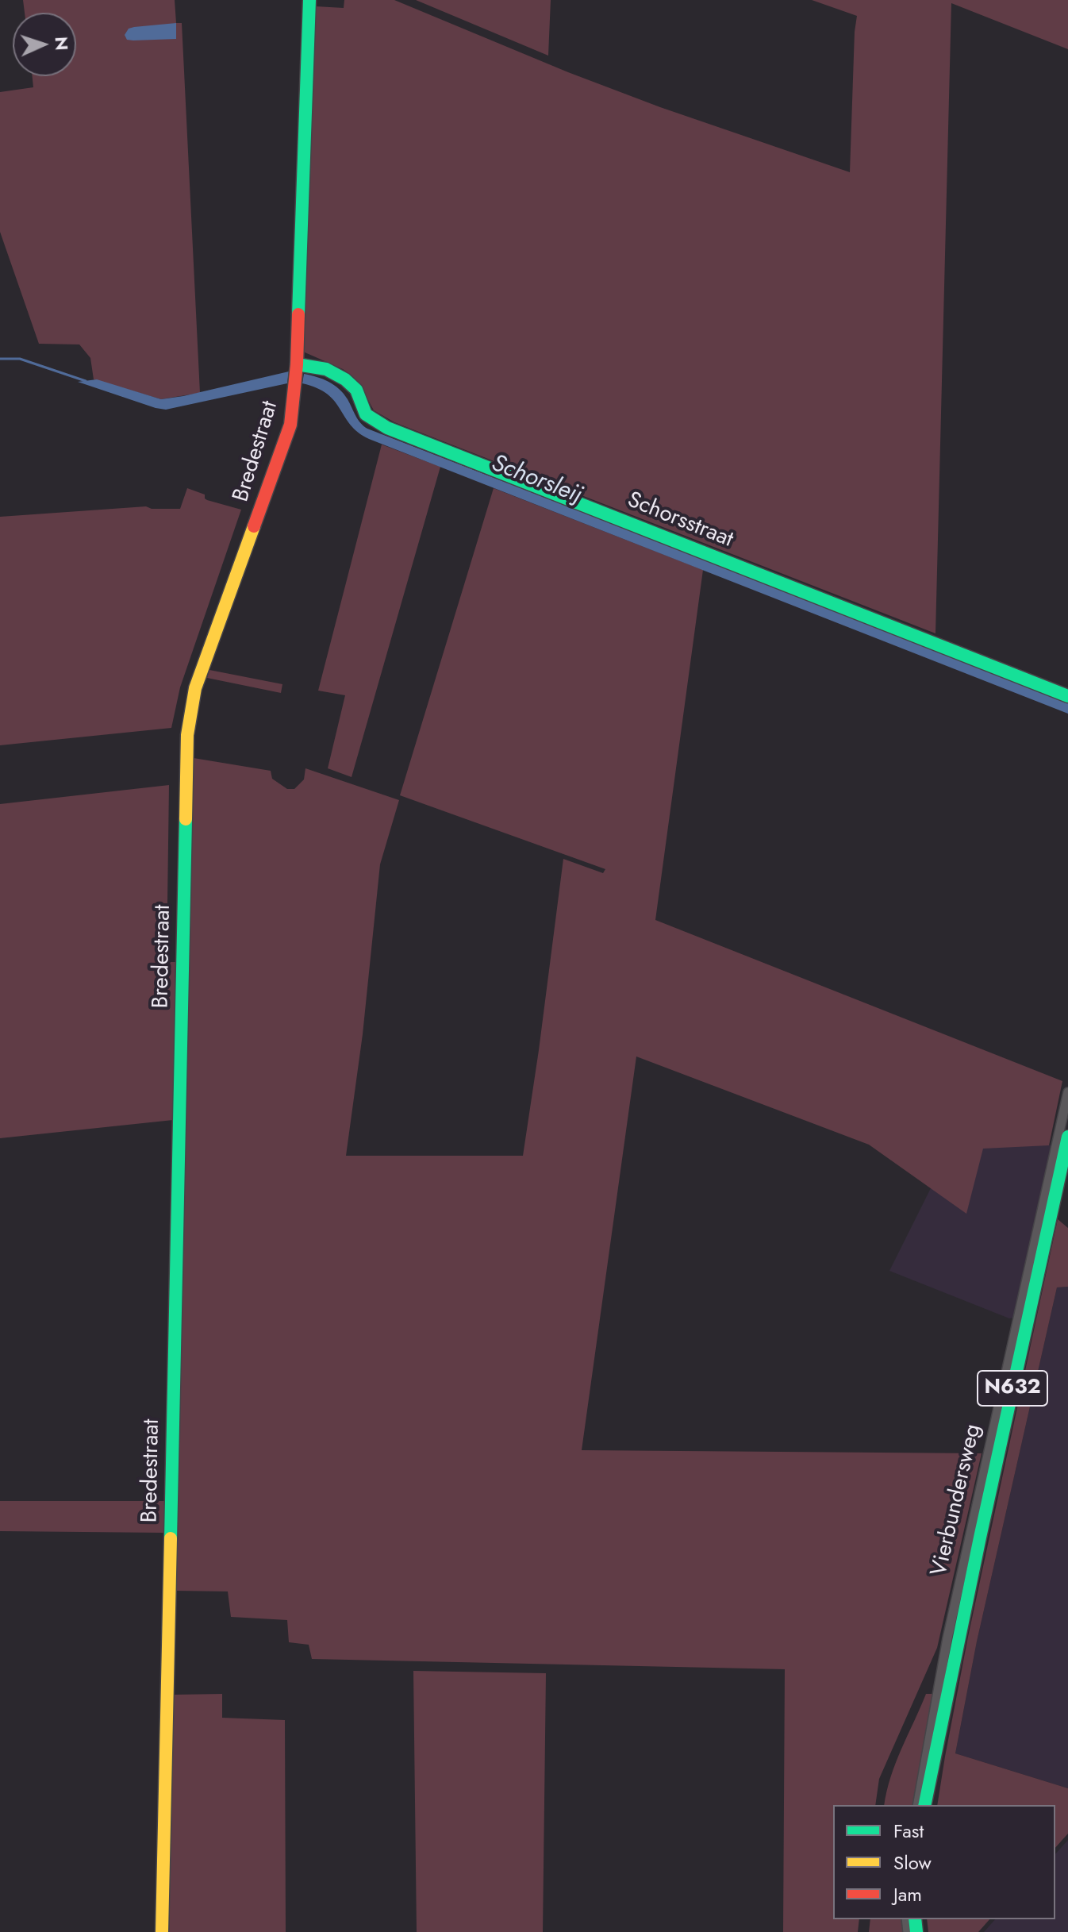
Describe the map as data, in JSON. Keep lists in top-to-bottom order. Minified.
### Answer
{"streets":{"street":["Bredestraat","Schorsstraat","N632","Vierbundersweg"]},"crossings":[["Bredestraat","Schorsstraat"]],"water":["Schorsleij"],"legend":["Fast","Slow","Jam"],"north":"right"}
